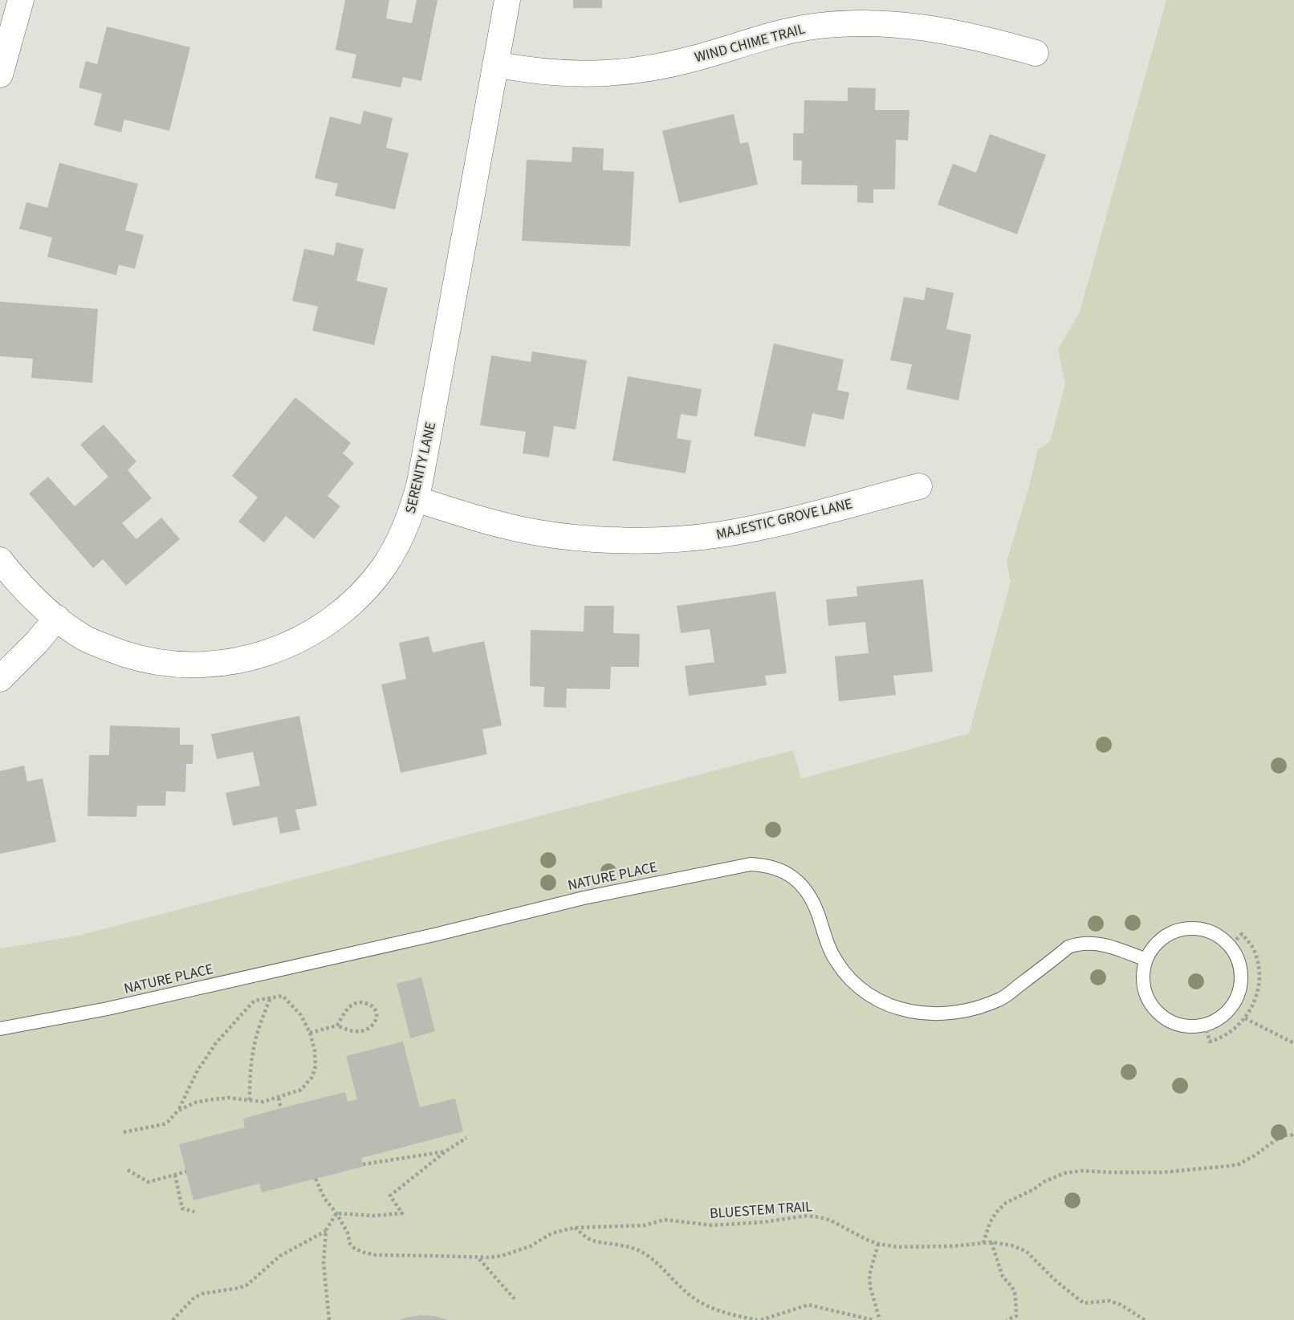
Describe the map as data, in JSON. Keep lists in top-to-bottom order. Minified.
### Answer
{"streets":{"street":["WIND CHIME TRAIL","SERENITY LANE","MAJESTIC GROVE LANE"],"lane":["NATURE PLACE"],"path":["BLUESTEM TRAIL"]},"crossings":[["WIND CHIME TRAIL","SERENITY LANE"],["SERENITY LANE","MAJESTIC GROVE LANE"]]}
